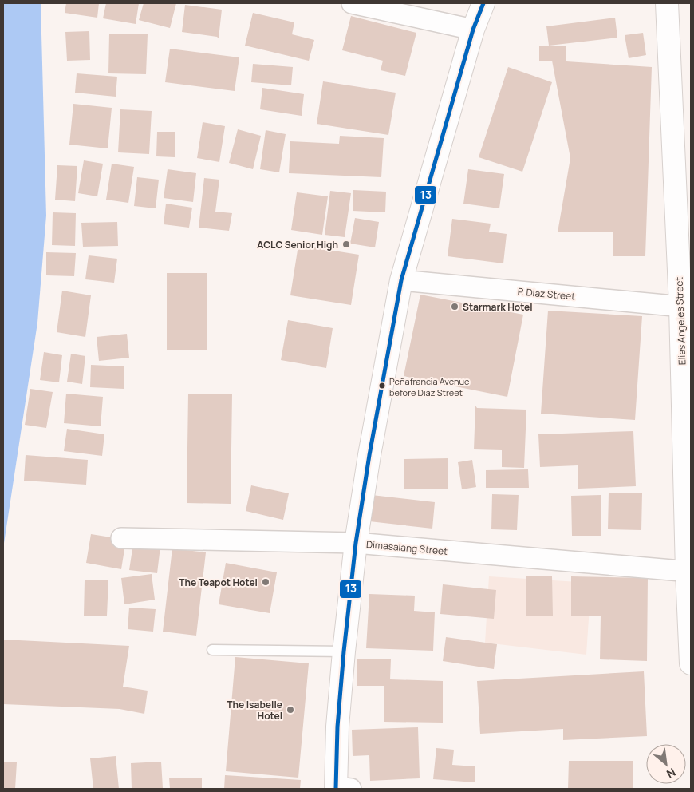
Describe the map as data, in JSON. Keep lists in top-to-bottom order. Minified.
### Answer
{"streets":{"main road":["Elias Angeles Street"],"street":["P. Diaz Street","Dimasalang Street"]},"crossings":[["P. Diaz Street","Elias Angeles Street"],["Elias Angeles Street","Dimasalang Street"]],"places":["ACLC Senior High","Starmark Hotel","Peñafrancia Avenue before Diaz Street","The Teapot Hotel","The Isabelle Hotel"],"lines":["transit line 13"],"north":"bottom right"}
